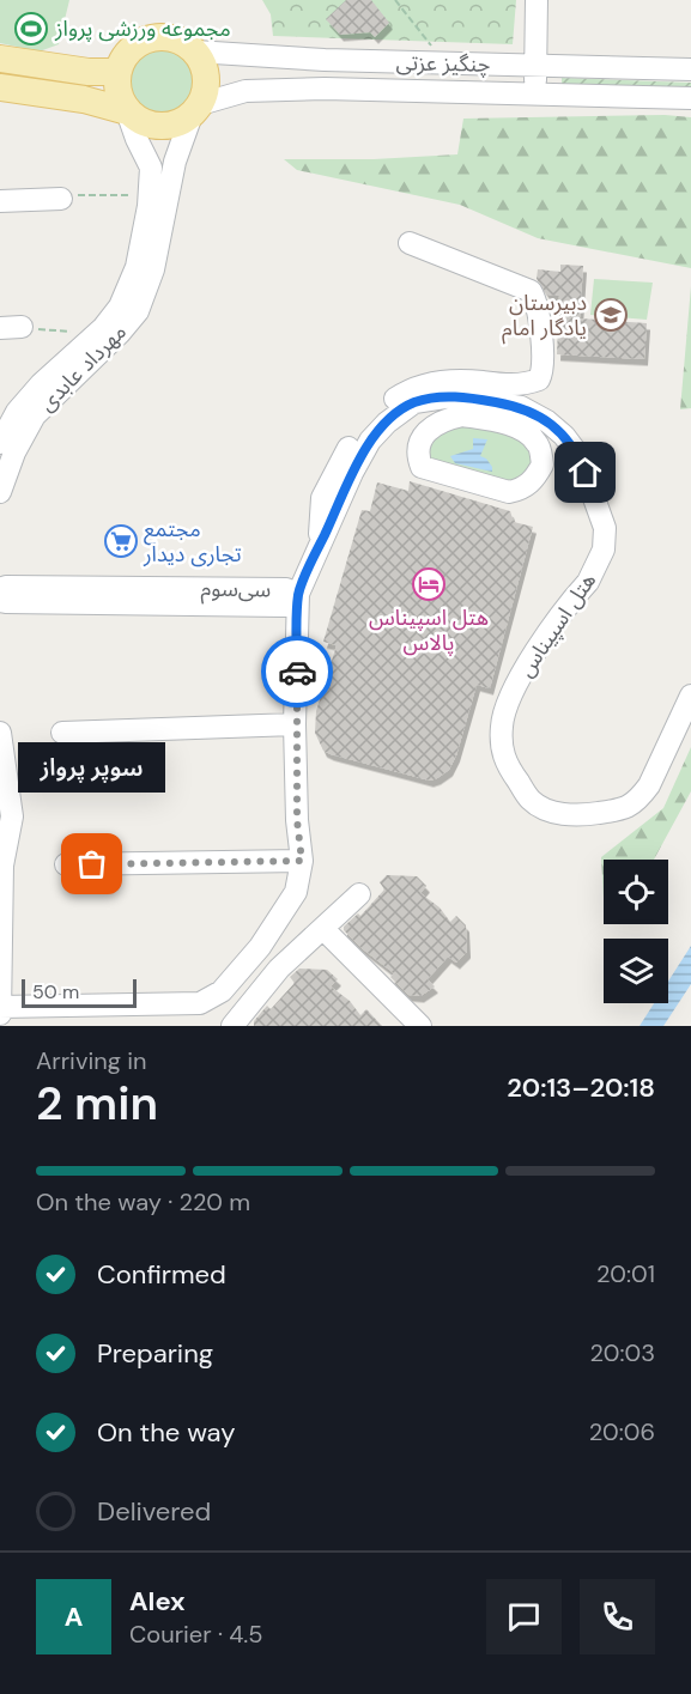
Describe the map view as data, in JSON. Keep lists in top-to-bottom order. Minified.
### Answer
{"streets":{"street":["چنگیز عزتی","مهرداد عابدی","سی‌سوم","هتل اسپیناس"]},"crossings":[["چنگیز عزتی","مهرداد عابدی"],["سی‌سوم","هتل اسپیناس"]],"places":{"sports":["مجموعه ورزشی پرواز"],"school or university":["دبیرستان یادگار امام"],"supermarket":["مجتمع تجاری دیدار"],"hotel":["هتل اسپیناس پالاس"],"other":["سوپر پرواز"]},"scale_bar":"50 m","page":{"bubble":"سوپر پرواز","scale":"50 m","heading":["2 min","Arriving in","20:13–20:18"],"panel":["Alex","Courier · 4.5"],"bar":"On the way · 220 m","list":[["Confirmed","20:01"],["Preparing","20:03"],["On the way","20:06"],"Delivered"],"round":"A"}}
